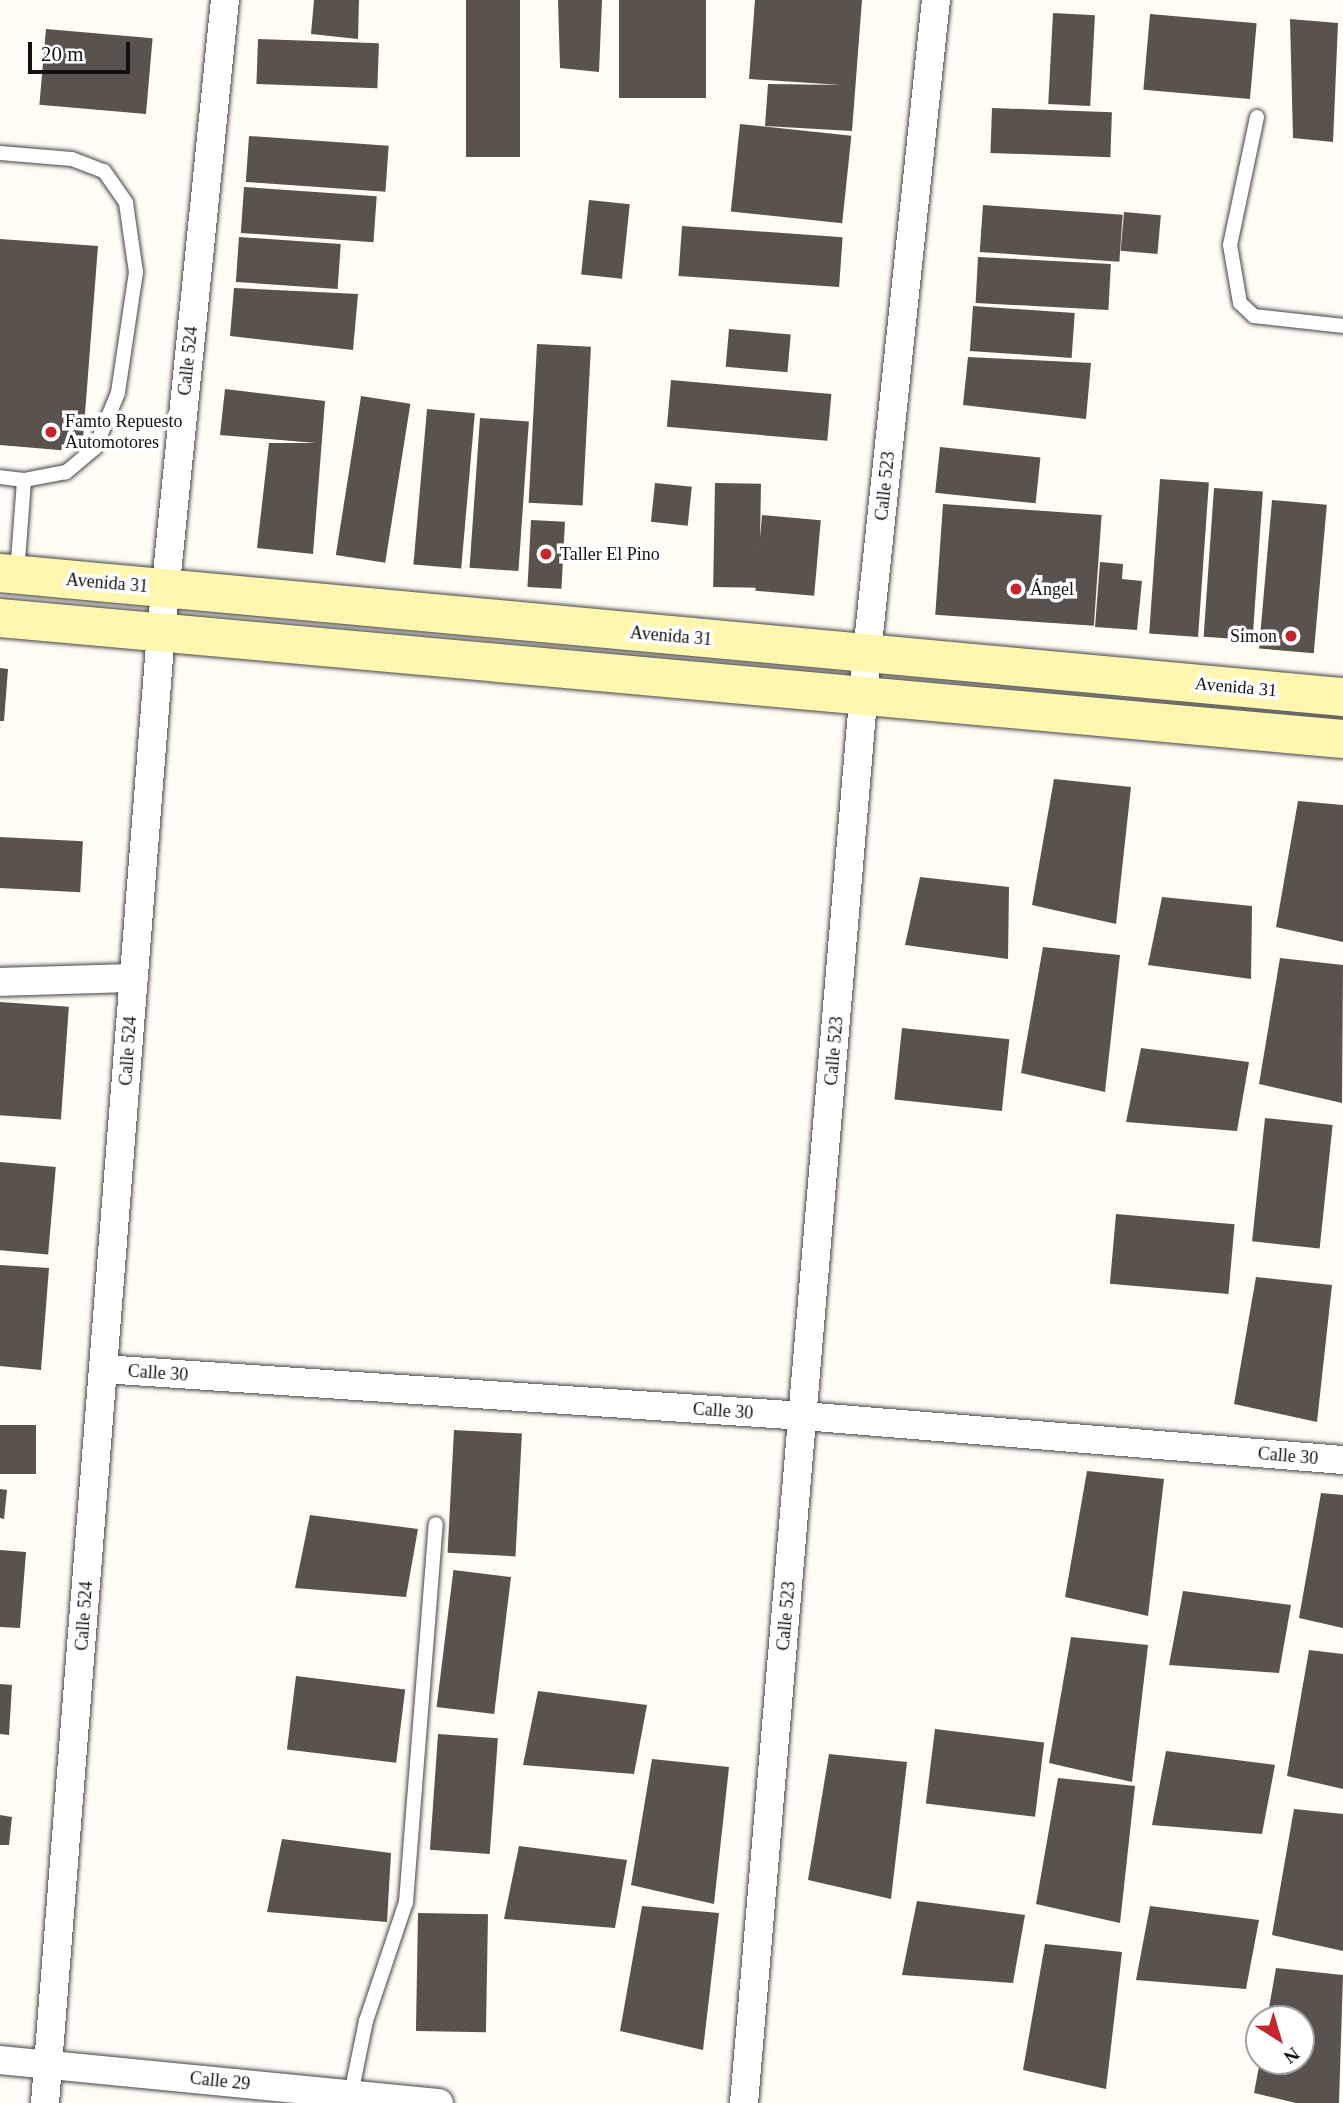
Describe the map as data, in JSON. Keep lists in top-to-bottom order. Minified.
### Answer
{"streets":{"main road":["Avenida 31"],"street":["Calle 524","Calle 523","Calle 30","Calle 29"]},"crossings":[["Calle 524","Avenida 31"],["Calle 524","Calle 30"],["Calle 524","Calle 29"],["Calle 523","Avenida 31"],["Calle 523","Calle 30"]],"places":["Famto Repuesto Automotores","Taller El Pino","Ángel","Simon"],"scale_bar":"20 m","north":"bottom right"}
